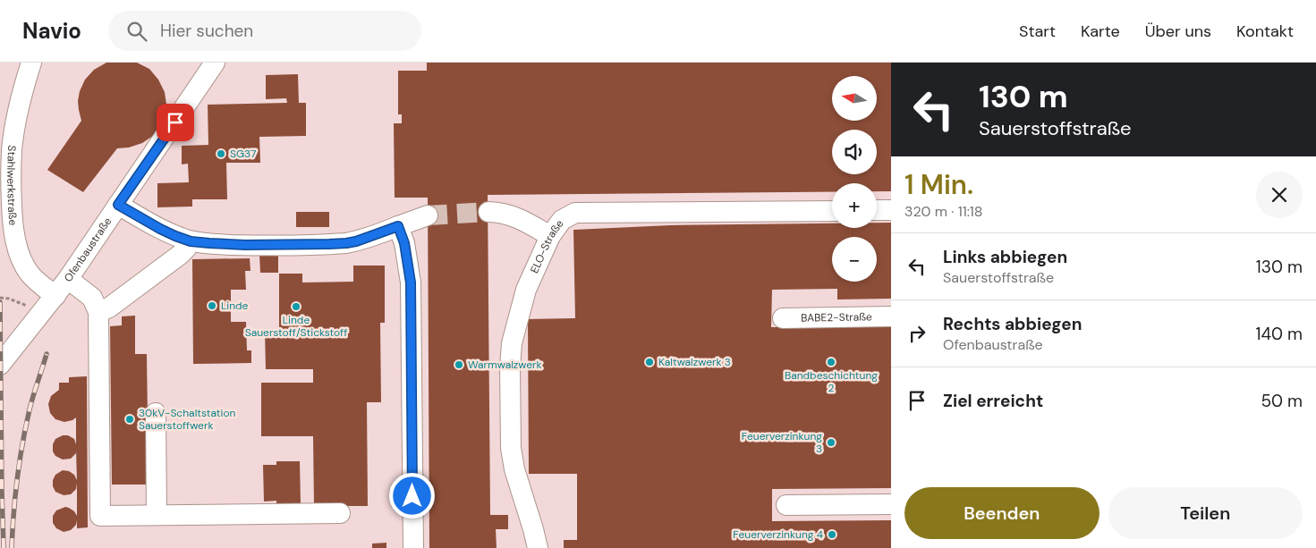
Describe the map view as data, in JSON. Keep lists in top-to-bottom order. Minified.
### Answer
{"streets":{"street":["Stahlwerkstraße","Ofenbaustraße","ELO-Straße","BABE2-Straße"]},"crossings":[["Stahlwerkstraße","Ofenbaustraße"]],"places":["SG37","Linde","Linde Sauerstoff/Stickstoff","Kaltwalzwerk 3","Bandbeschichtung 2","Warmwalzwerk","30kV-Schaltstation Sauerstoffwerk","Feuerverzinkung 3","Feuerverzinkung 4"],"north":"left","page":{"header":"Navio","search":"Hier suchen","nav":["Start","Karte","Über uns","Kontakt"],"turn":["130 m","Sauerstoffstraße"],"map_buttons":["+","−"],"heading":["1 Min.","320 m · 11:18"],"list":[{"name":"Links abbiegen","note":"Sauerstoffstraße","value":"130 m"},{"name":"Rechts abbiegen","note":"Ofenbaustraße","value":"140 m"},{"name":"Ziel erreicht","value":"50 m"}],"buttons":["Beenden","Teilen"]}}
